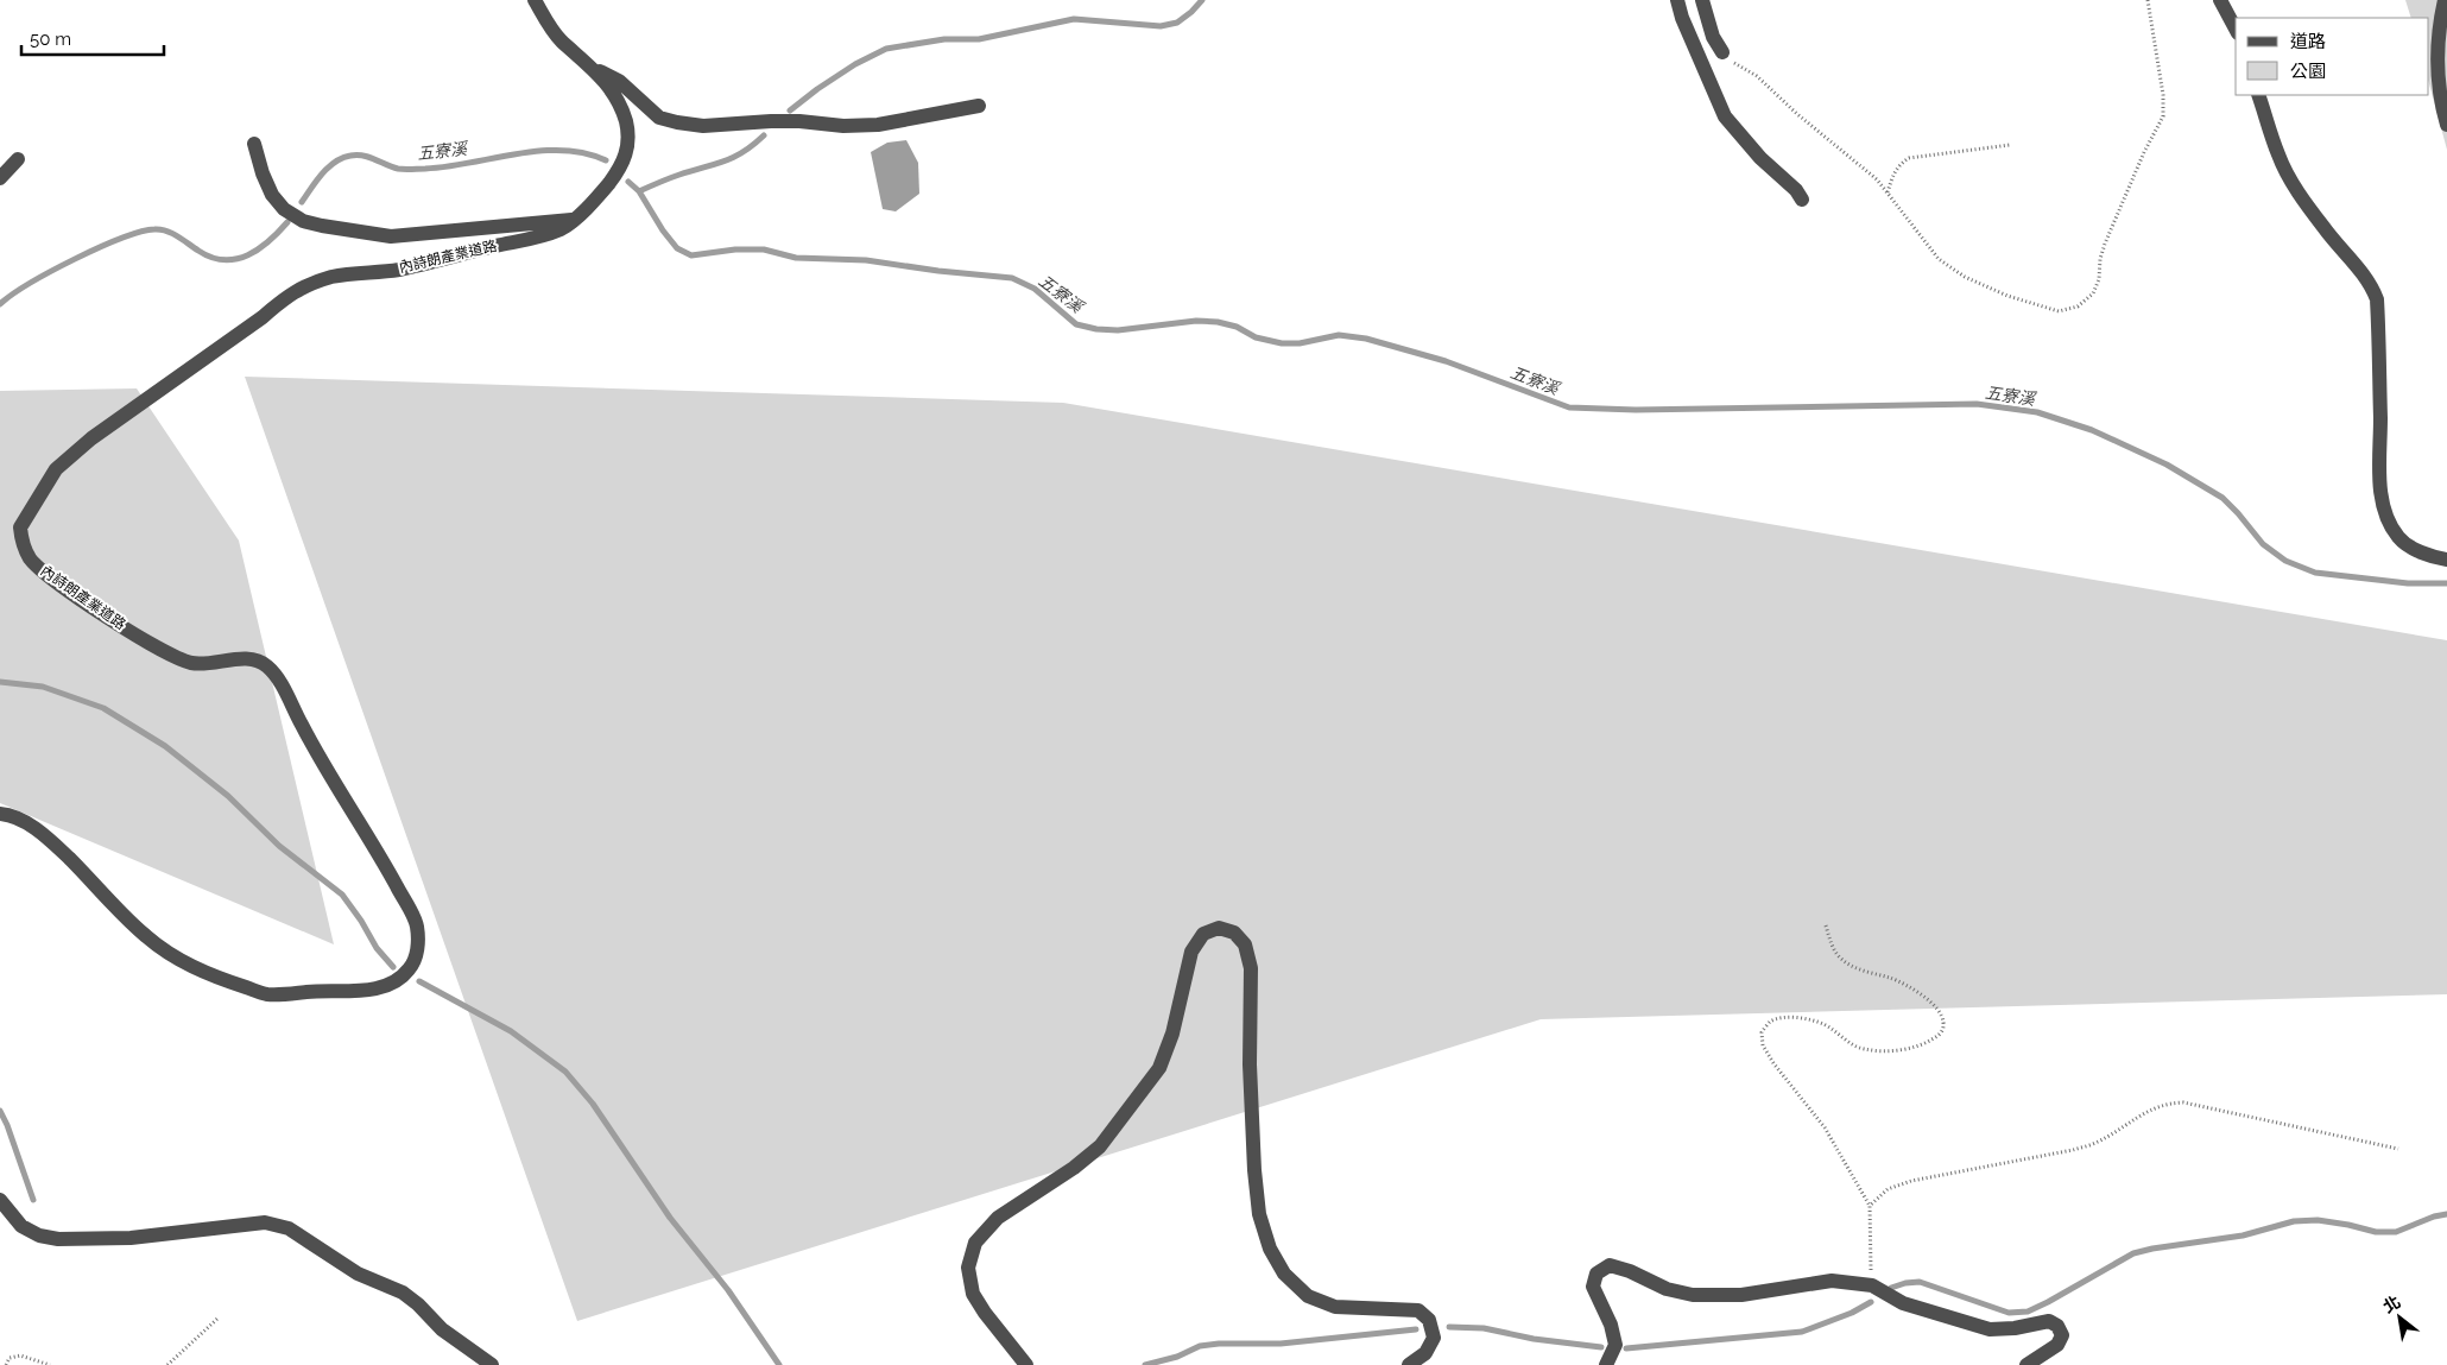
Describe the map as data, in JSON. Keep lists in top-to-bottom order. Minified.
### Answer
{"streets":{"lane":["內詩朗產業道路"]},"water":["五寮溪"],"legend":["道路","公園"],"scale_bar":"50 m","north":"top left"}
